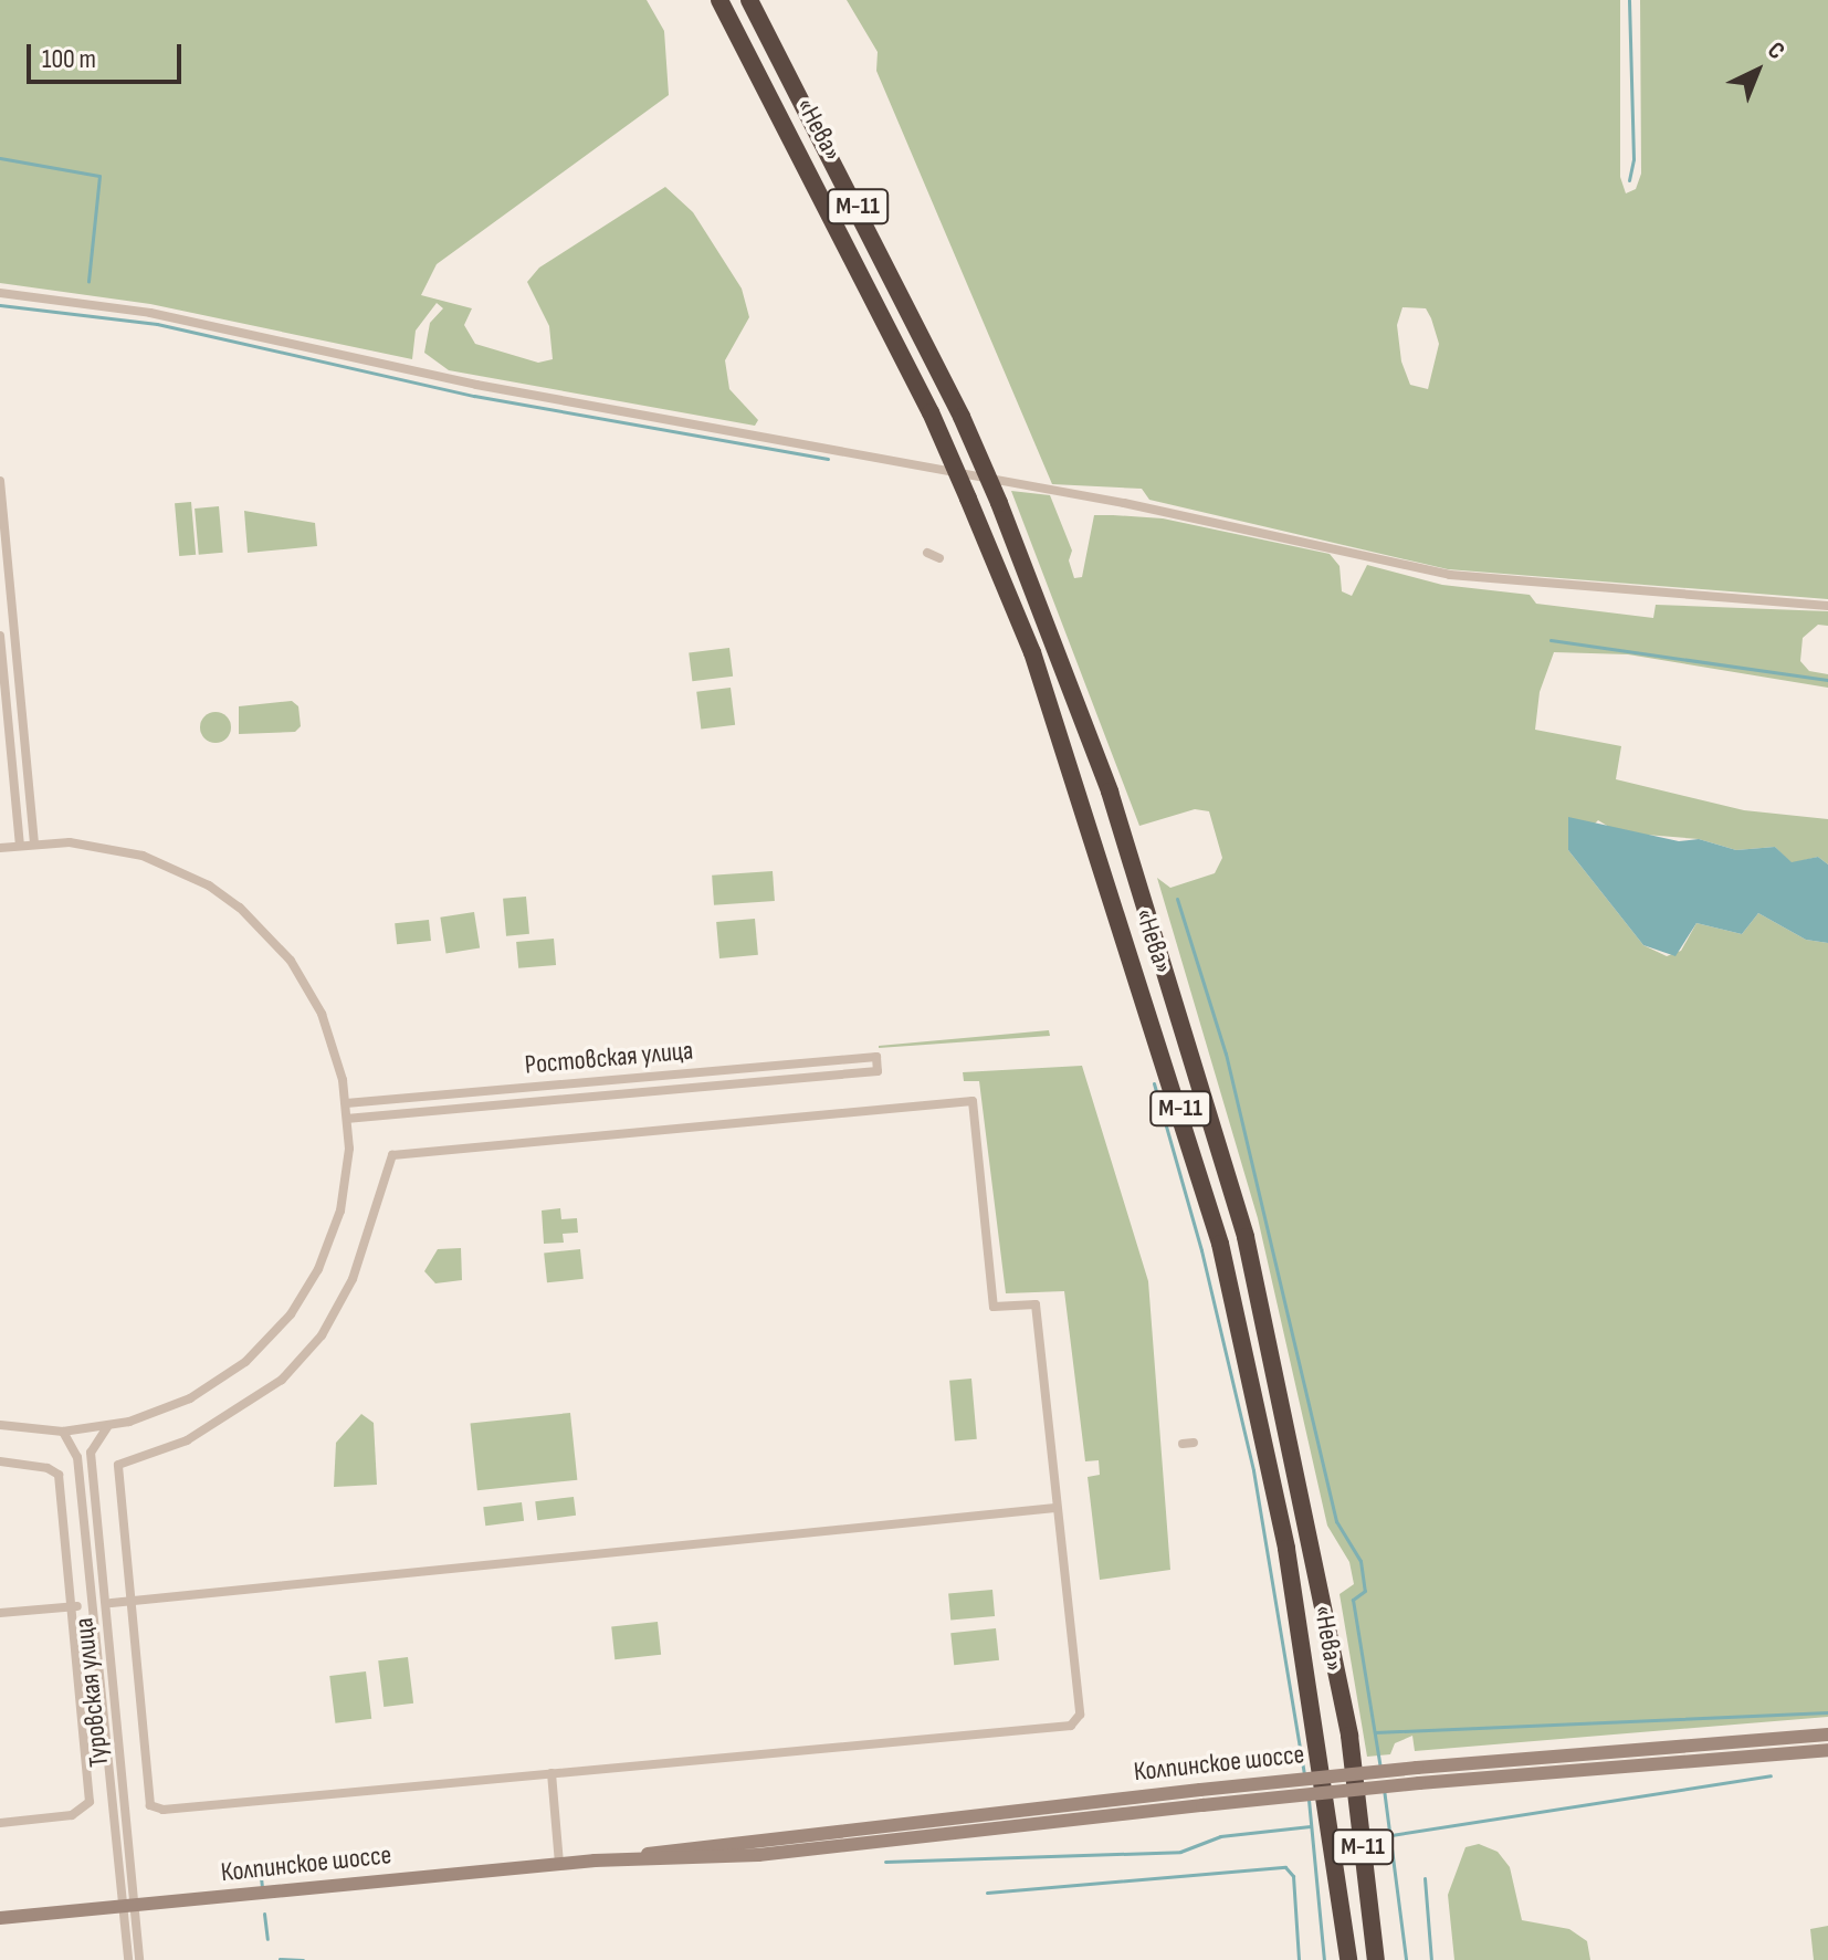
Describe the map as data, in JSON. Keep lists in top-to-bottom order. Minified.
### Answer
{"streets":{"highway":["«Нева»","М-11"],"main road":["Колпинское шоссе"],"street":["Ростовская улица","Туровская улица"]},"crossings":[["Туровская улица","Колпинское шоссе"]],"scale_bar":"100 m","north":"top right"}
